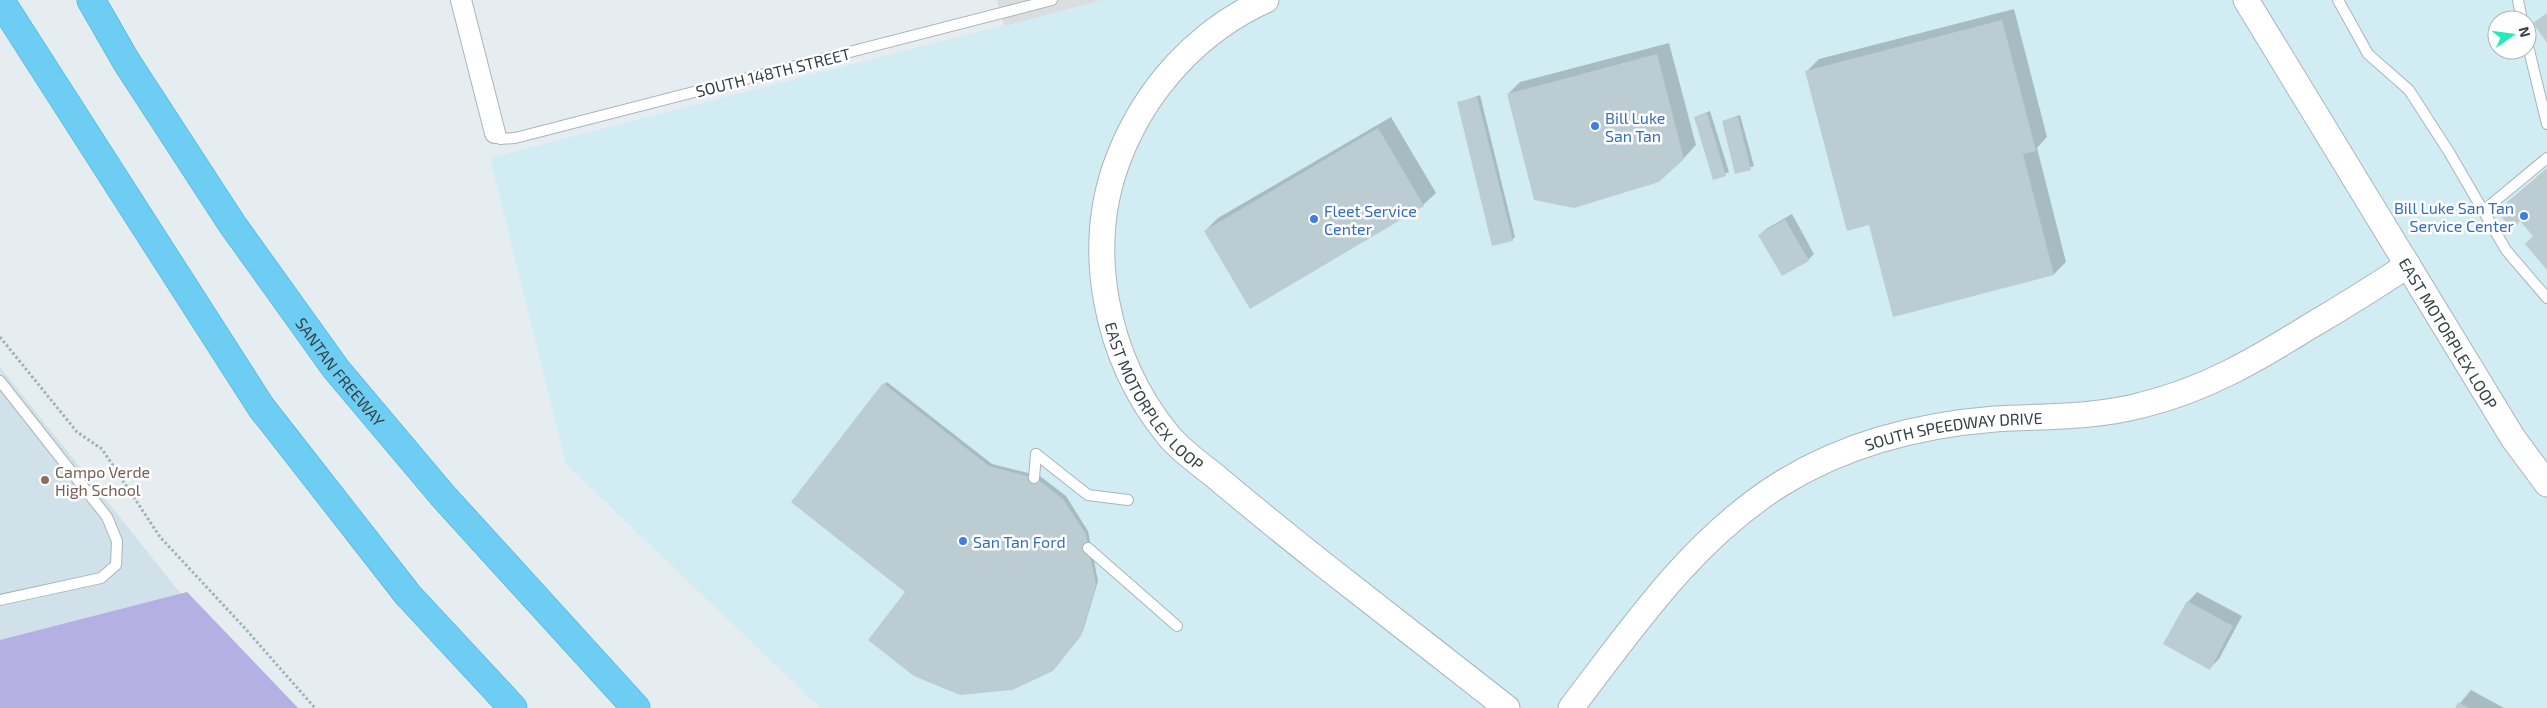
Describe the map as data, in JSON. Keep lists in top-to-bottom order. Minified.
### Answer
{"streets":{"highway":["SANTAN FREEWAY"],"street":["EAST MOTORPLEX LOOP","SOUTH SPEEDWAY DRIVE"],"lane":["SOUTH 148TH STREET"]},"crossings":[["EAST MOTORPLEX LOOP","SOUTH SPEEDWAY DRIVE"]],"places":["Bill Luke San Tan","Bill Luke San Tan Service Center","Fleet Service Center","Campo Verde High School","San Tan Ford"],"north":"right"}
